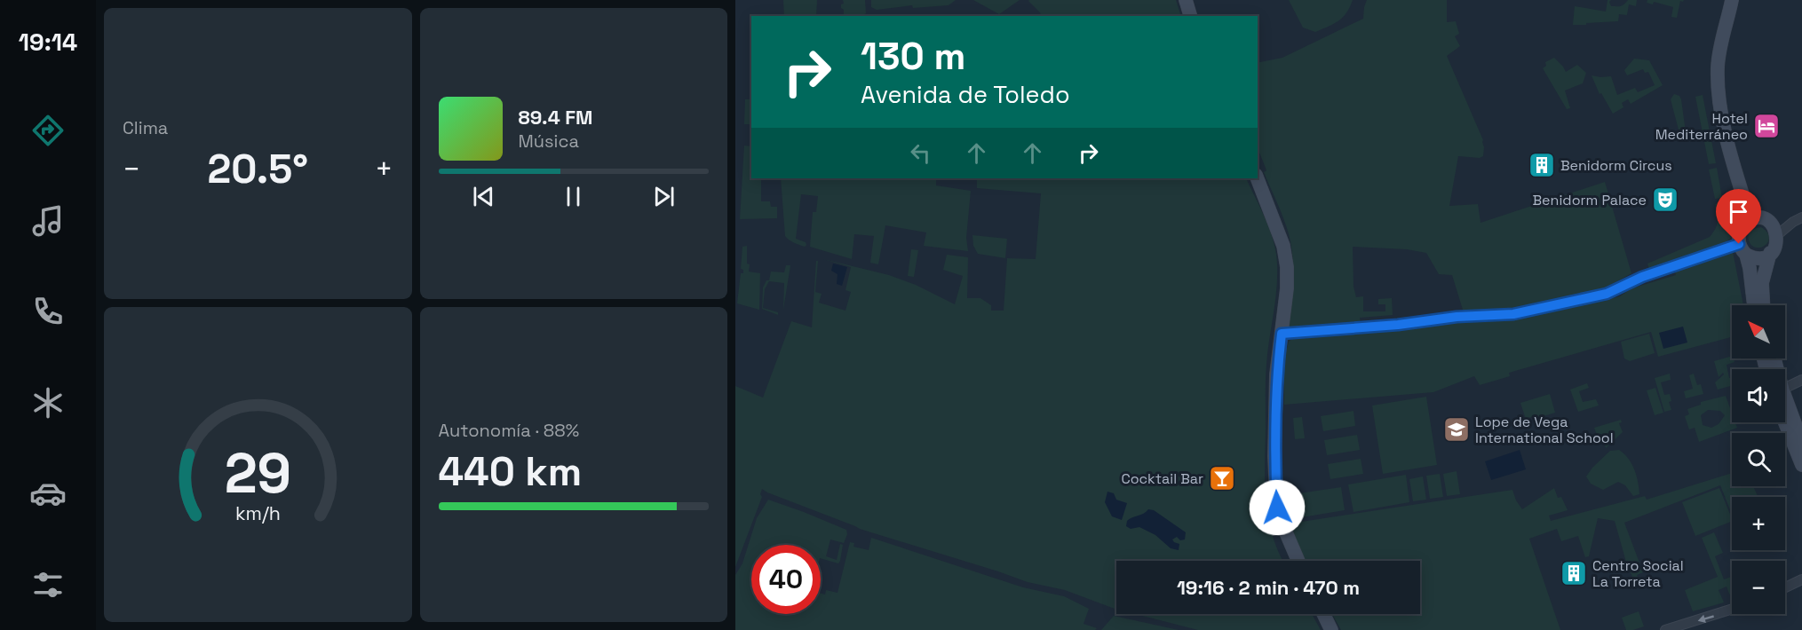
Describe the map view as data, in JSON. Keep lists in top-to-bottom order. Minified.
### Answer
{"places":{"hotel":["Hotel Mediterráneo"],"building":["Benidorm Circus","Centro Social La Torreta"],"theatre":["Benidorm Palace"],"school or university":["Lope de Vega International School"],"bar":["Cocktail Bar"]},"north":"top left","page":{"tabs":"19:14","tile":["Clima",["Autonomía · 88%","440 km"]],"turn":["130 m","Avenida de Toledo"],"song":["89.4 FM","Música"],"heat":["−","20.5°","+"],"map_buttons":["+","−"],"limit":"40","trip":"19:16 · 2 min · 470 m","gauge":["29","km/h"]}}
